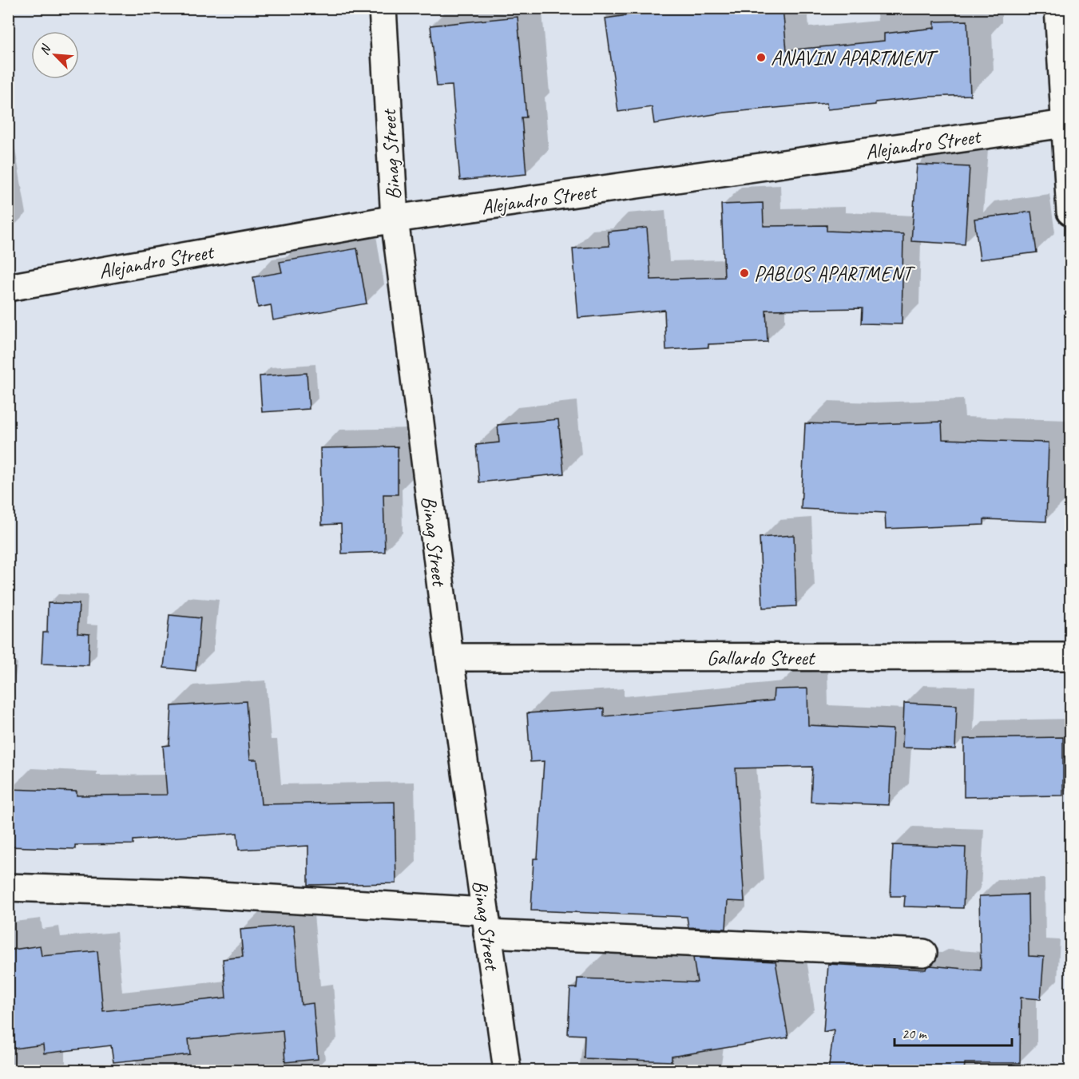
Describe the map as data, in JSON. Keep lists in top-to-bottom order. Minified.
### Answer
{"streets":{"street":["Alejandro Street","Binag Street","Gallardo Street"]},"crossings":[["Alejandro Street","Binag Street"],["Binag Street","Gallardo Street"]],"places":["ANAVIN APARTMENT","PABLOS APARTMENT"],"scale_bar":"20 m","north":"top left"}
